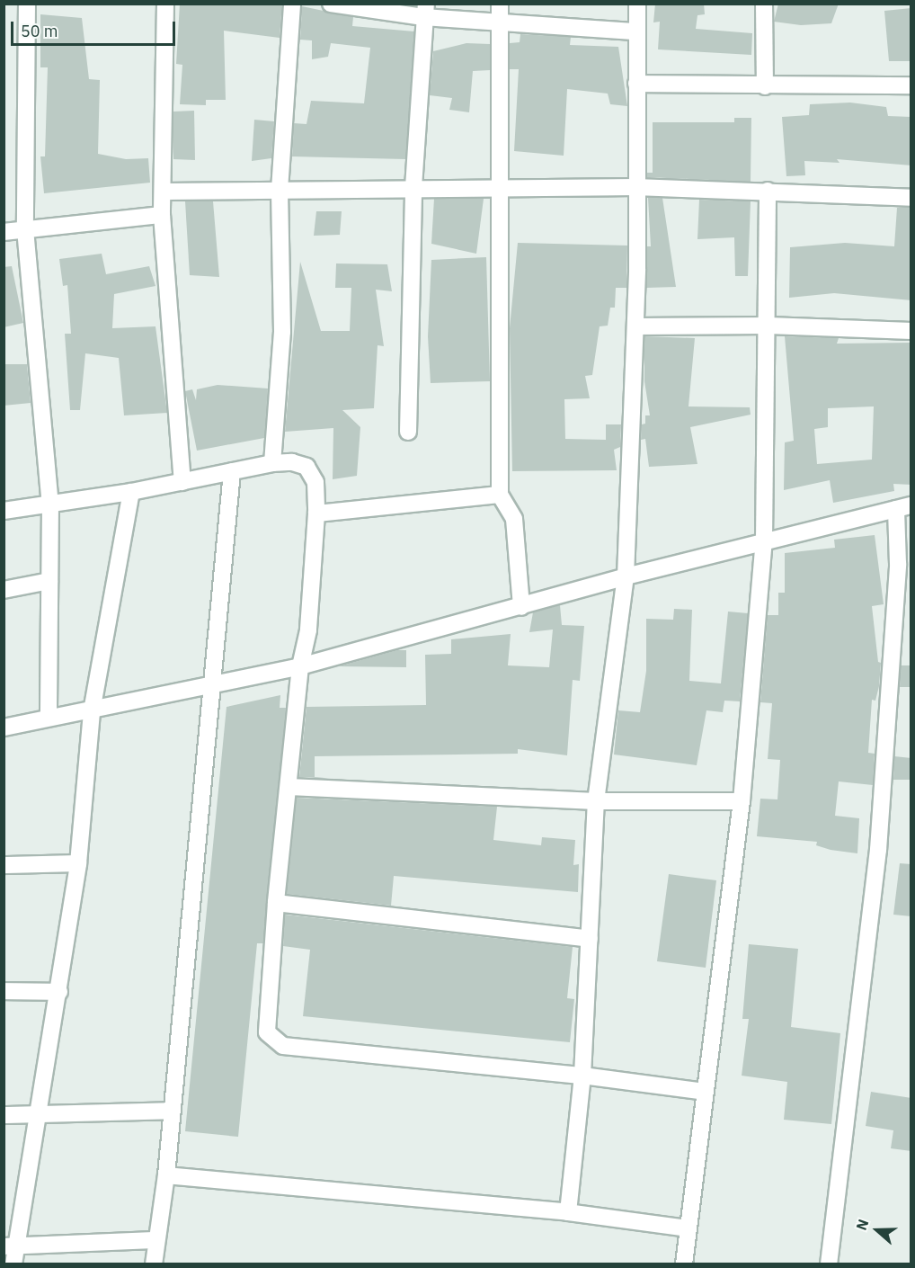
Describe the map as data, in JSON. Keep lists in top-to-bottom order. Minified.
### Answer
{"scale_bar":"50 m","north":"left"}
